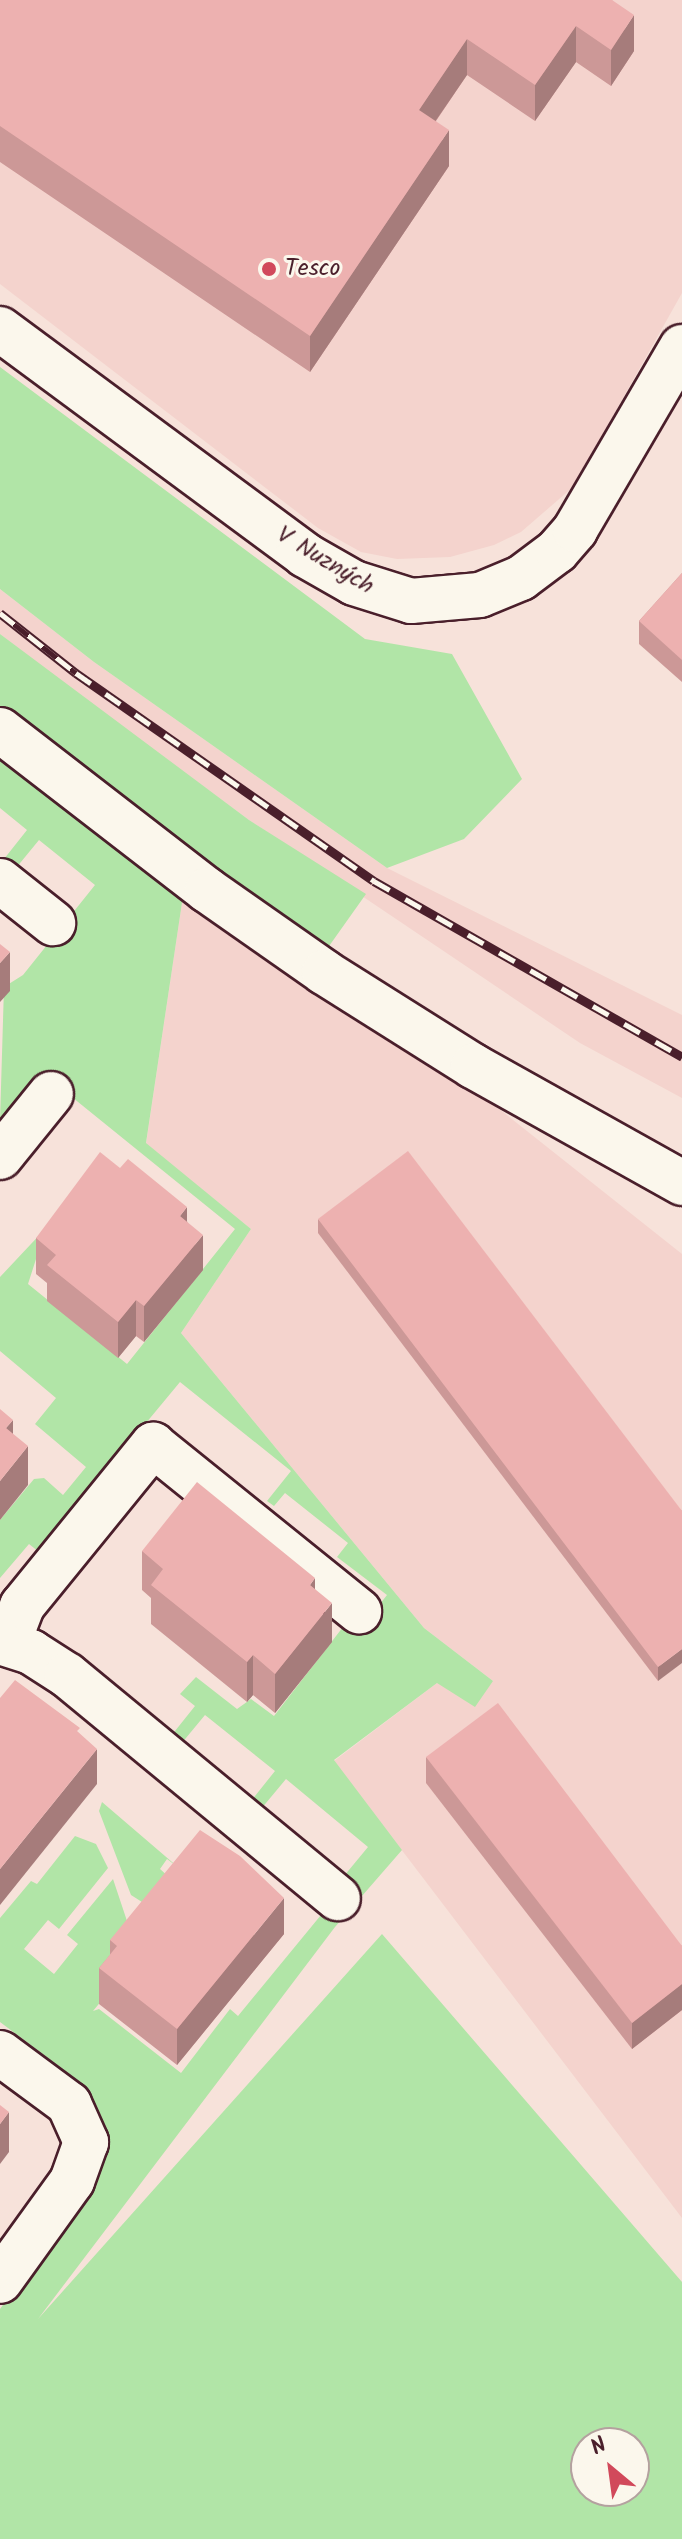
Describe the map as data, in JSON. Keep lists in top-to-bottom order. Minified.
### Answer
{"streets":{"street":["V Nuzných"]},"places":["Tesco"],"north":"top left"}
